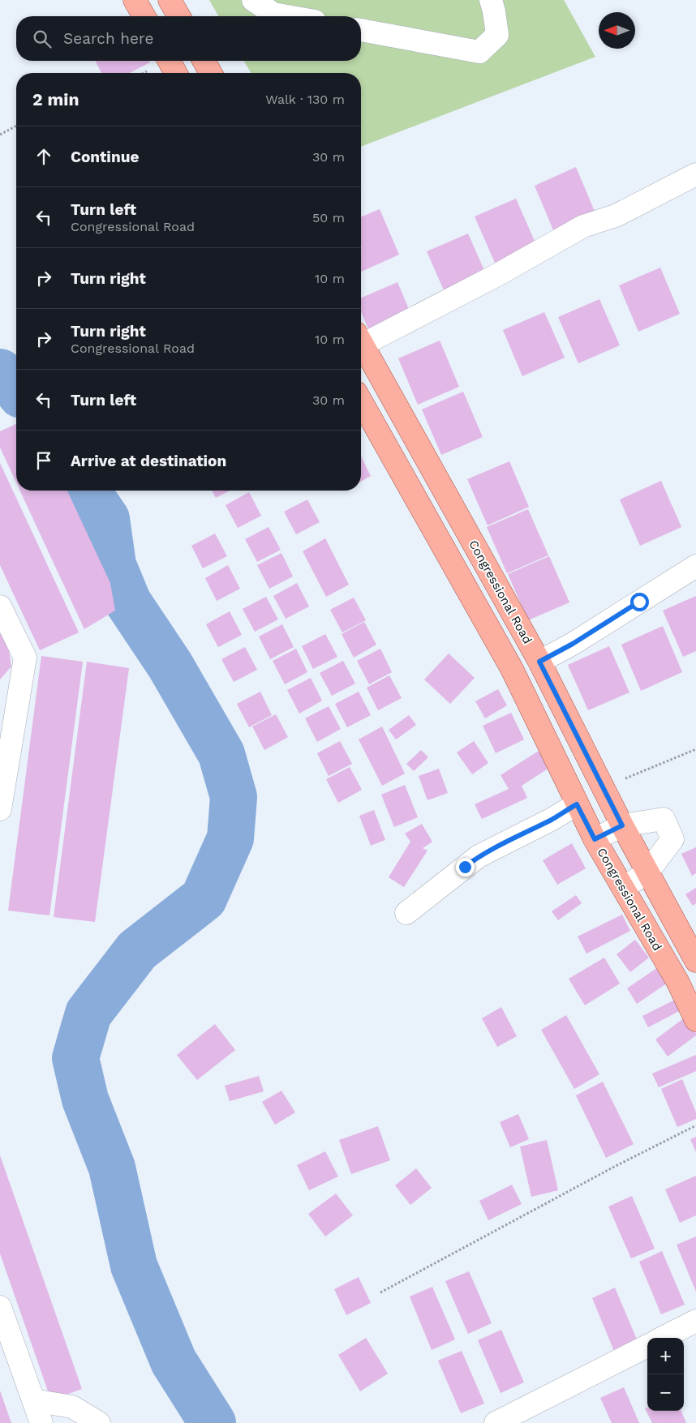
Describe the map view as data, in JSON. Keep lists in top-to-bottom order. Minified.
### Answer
{"streets":{"main road":["Congressional Road"]},"north":"left","page":{"search":"Search here","heading":["2 min","Walk · 130 m"],"list":[["Continue","30 m"],["Turn left","Congressional Road","50 m"],["Turn right","10 m"],["Turn right","Congressional Road","10 m"],["Turn left","30 m"],"Arrive at destination"],"map_buttons":["+","−"]}}
